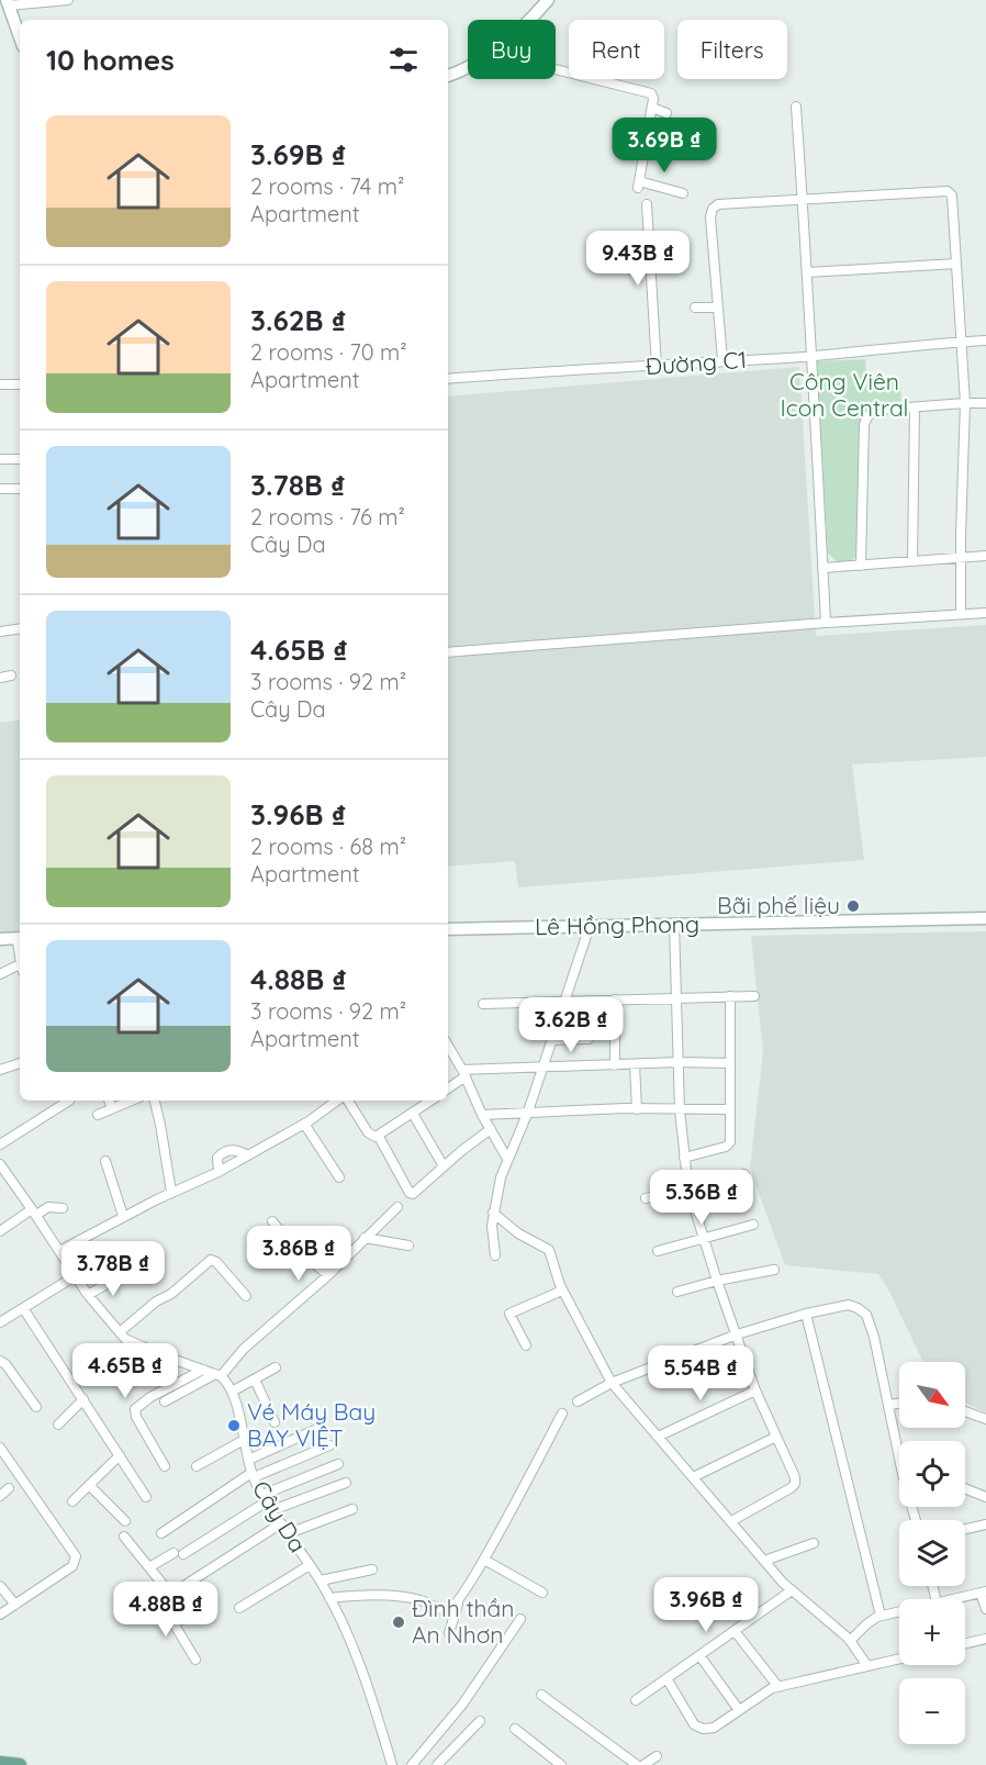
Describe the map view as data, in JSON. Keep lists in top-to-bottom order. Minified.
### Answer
{"streets":{"main road":["Lê Hồng Phong"],"street":["Đường C1","Cây Da"]},"parks":["Công Viên Icon Central"],"places":["Bãi phế liệu","Vé Máy Bay BAY VIỆT","Đình thần An Nhơn"],"north":"bottom right","page":{"chip":["Buy","Rent","Filters"],"heading":"10 homes","list":[{"name":"3.69B ₫","note":"2 rooms · 74 m² · Apartment"},{"name":"3.62B ₫","note":"2 rooms · 70 m² · Apartment"},{"name":"3.78B ₫","note":"2 rooms · 76 m² · Cây Da"},{"name":"4.65B ₫","note":"3 rooms · 92 m² · Cây Da"},{"name":"3.96B ₫","note":"2 rooms · 68 m² · Apartment"},{"name":"4.88B ₫","note":"3 rooms · 92 m² · Apartment"}],"price":["3.69B ₫","9.43B ₫","3.62B ₫","5.36B ₫","3.86B ₫","3.78B ₫","4.65B ₫","5.54B ₫","3.96B ₫","4.88B ₫"],"map_buttons":["+","−"]}}
